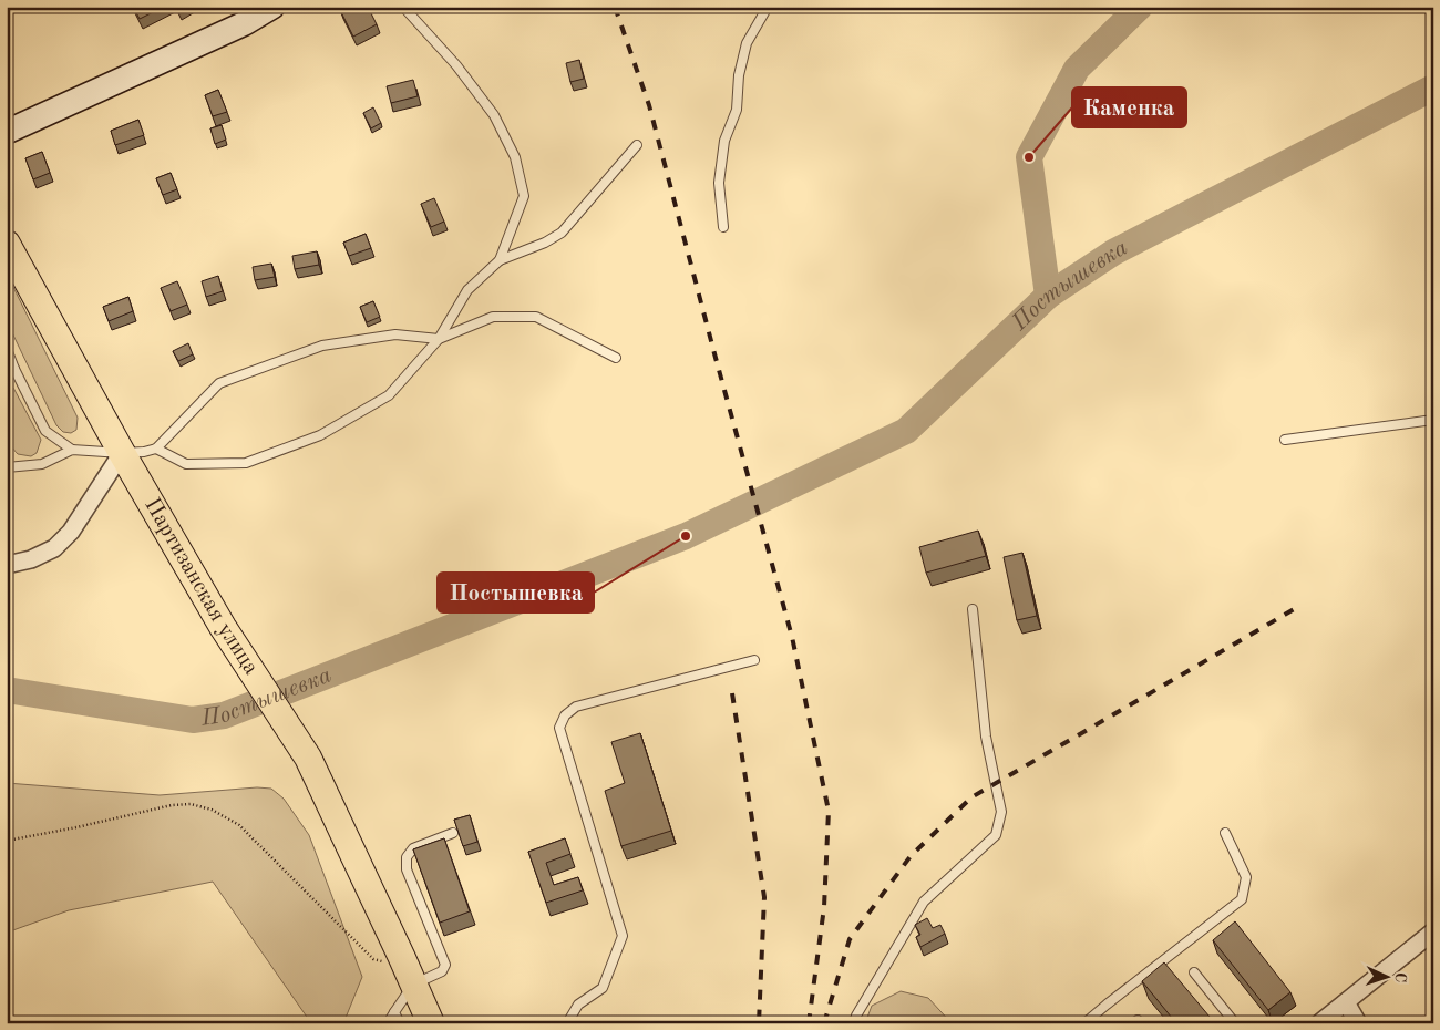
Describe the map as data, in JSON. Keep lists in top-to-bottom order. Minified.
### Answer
{"streets":{"main road":["Партизанская улица"]},"water":["Постышевка"],"places":["Каменка","Постышевка"],"north":"right"}
